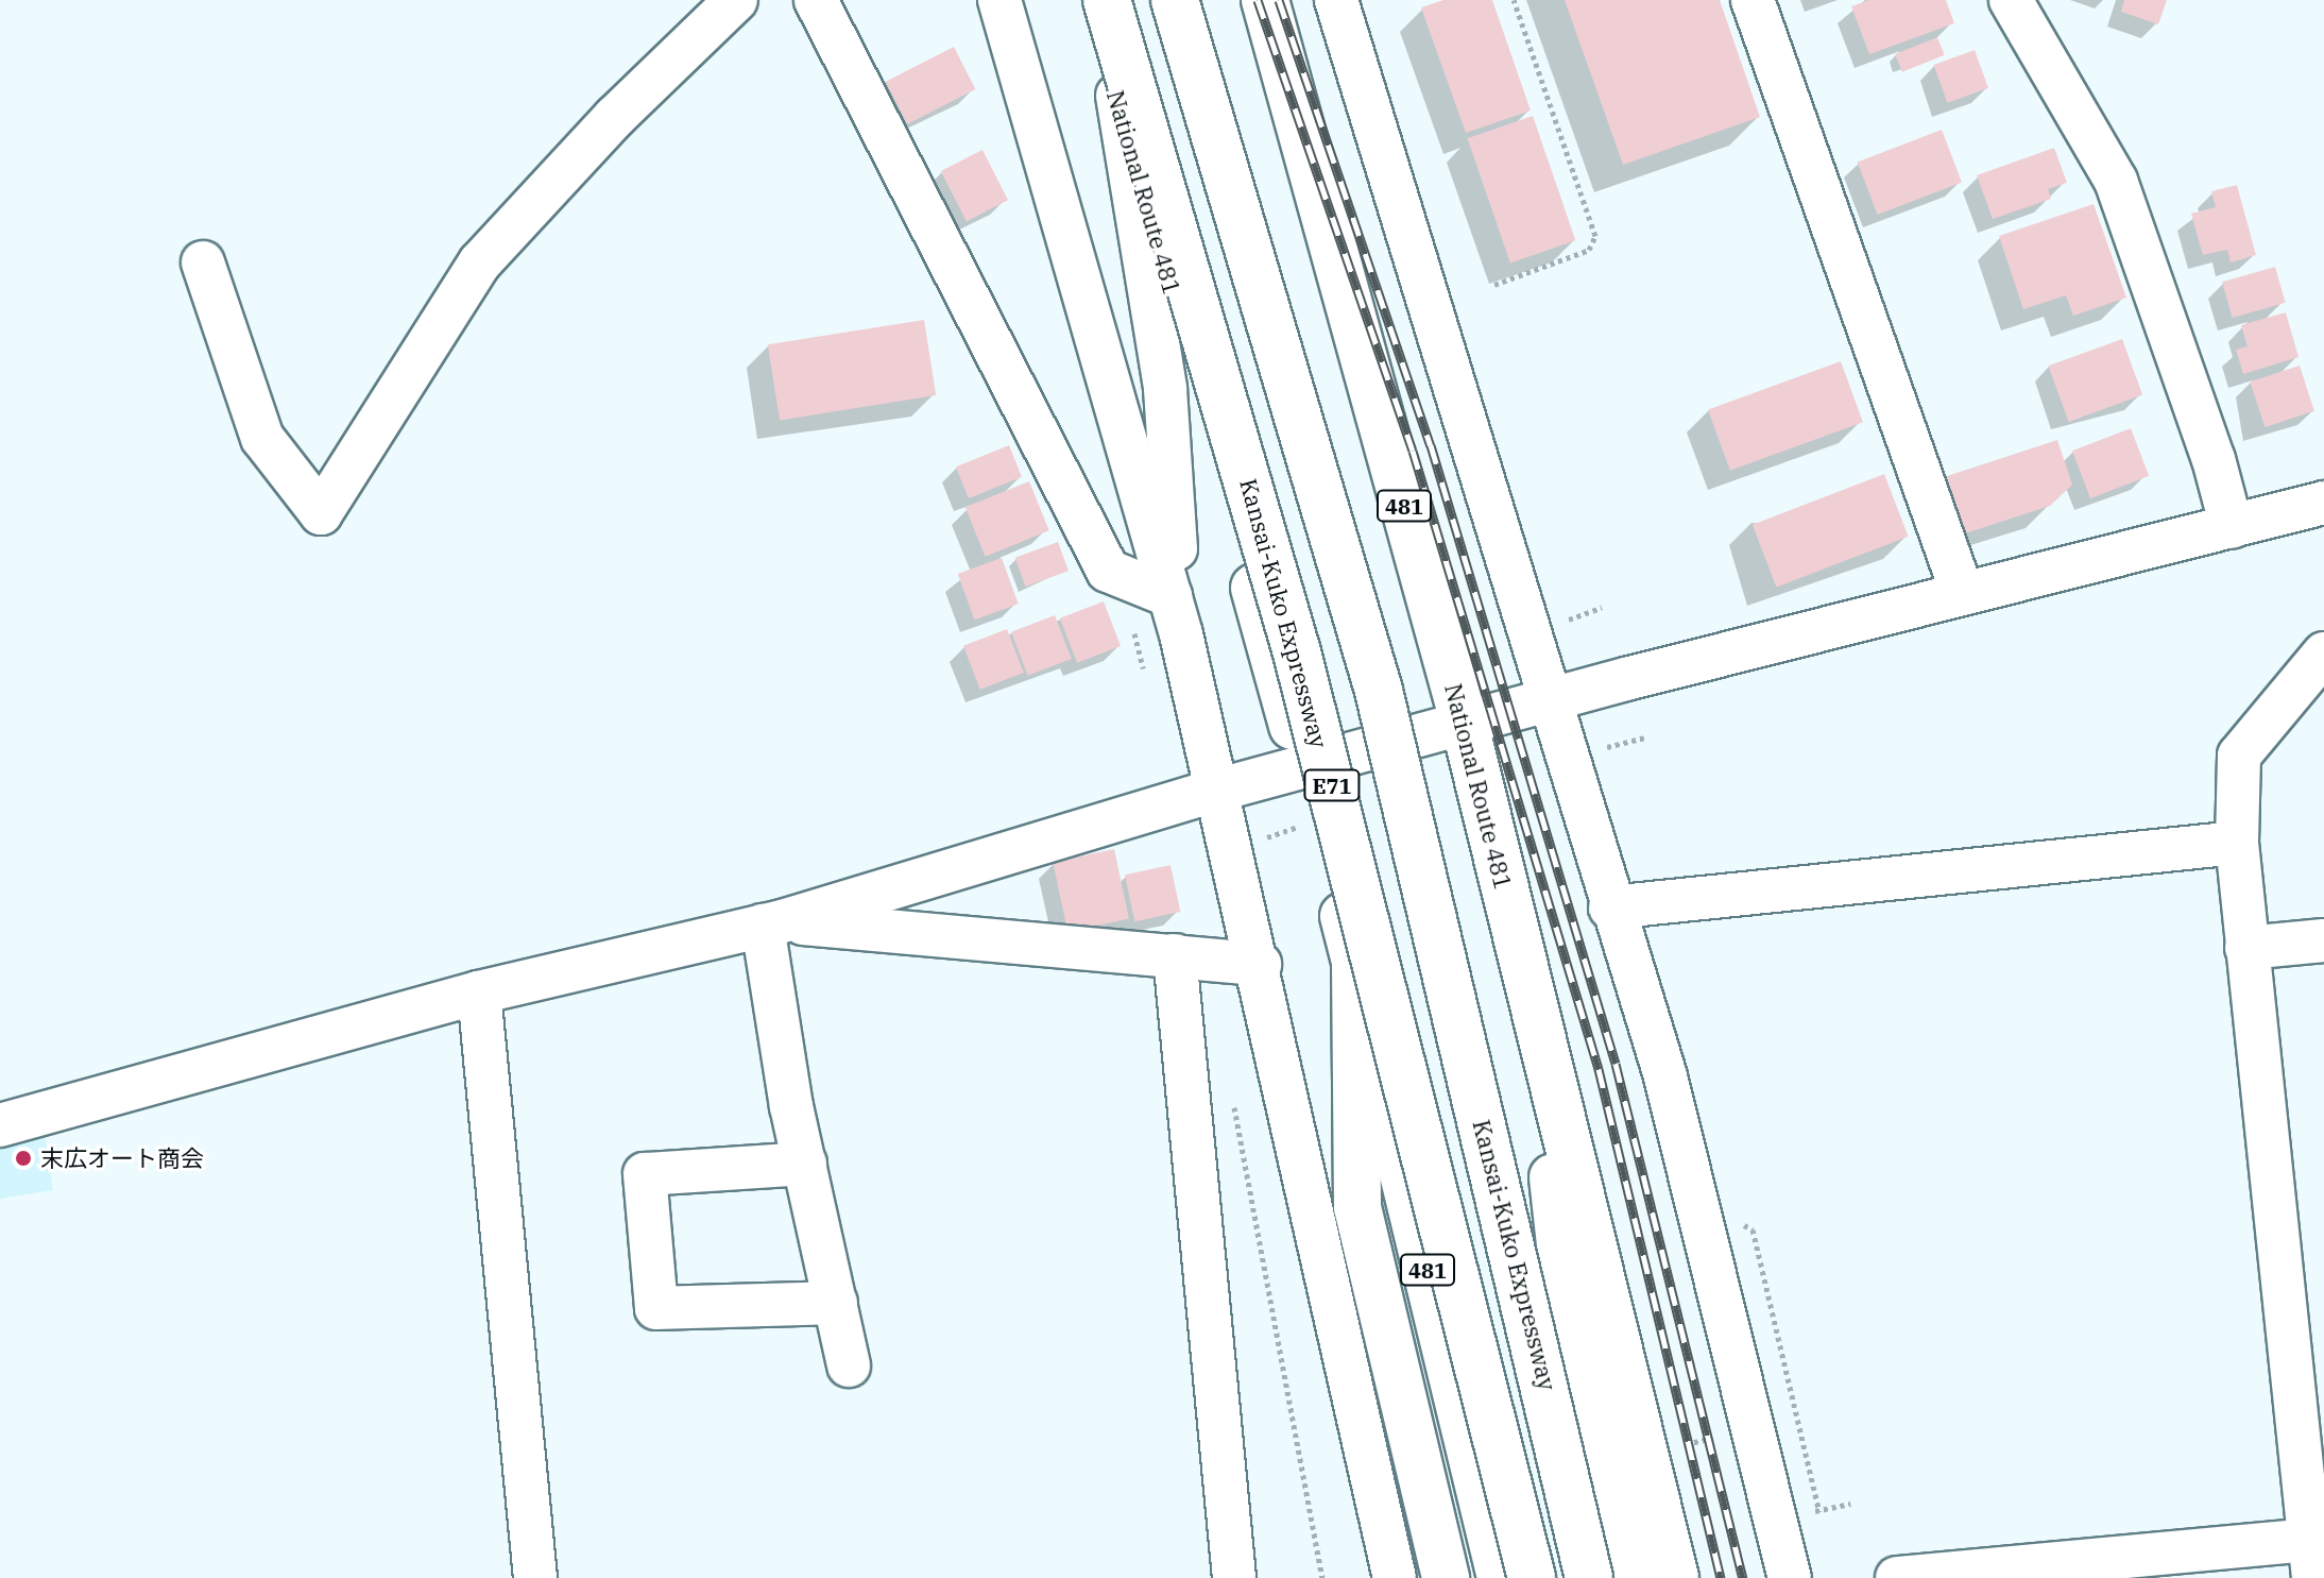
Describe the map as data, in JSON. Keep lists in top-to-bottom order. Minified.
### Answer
{"streets":{"highway":["National Route 481","481","Kansai-Kuko Expressway","E71"]},"crossings":[["National Route 481","481"],["National Route 481","Kansai-Kuko Expressway"]],"places":["末広オート商会"]}
